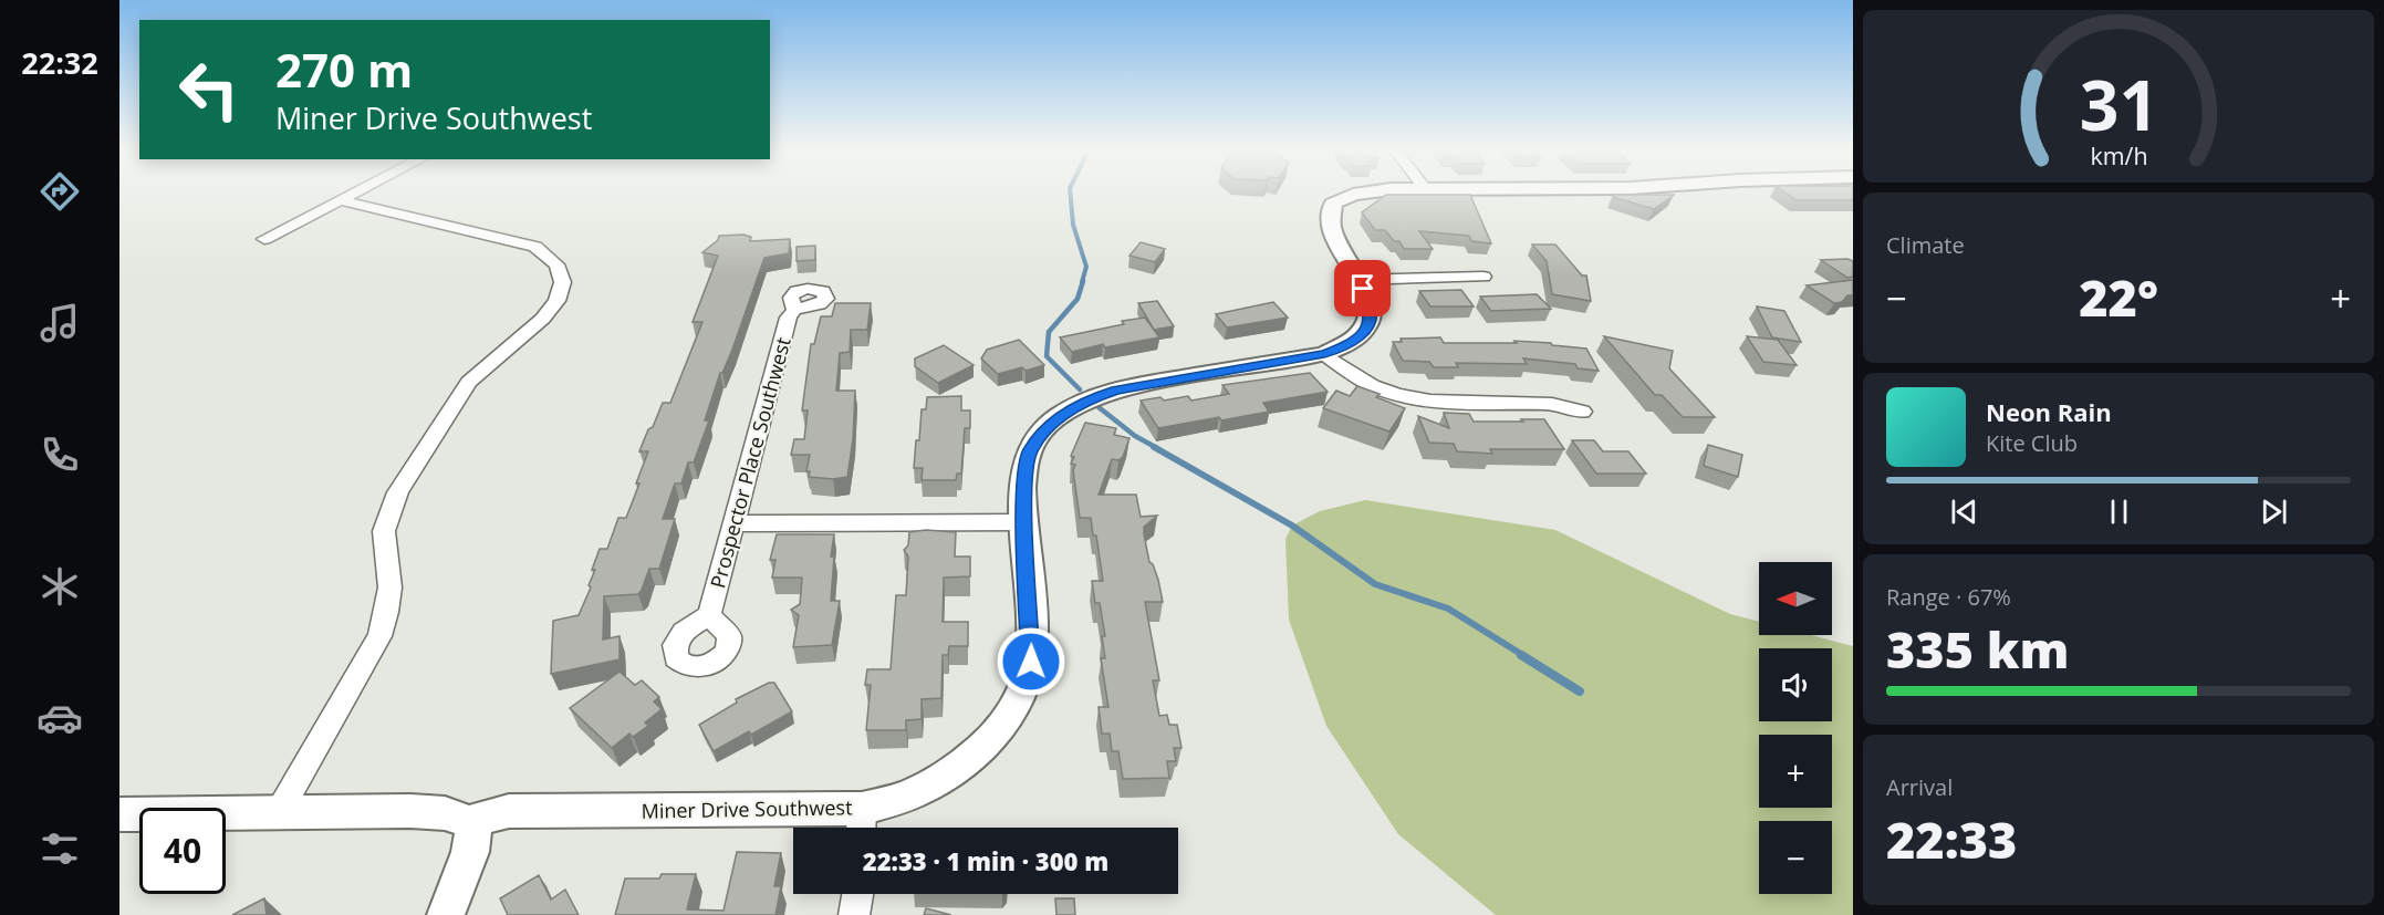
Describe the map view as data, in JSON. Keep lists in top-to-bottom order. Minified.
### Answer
{"streets":{"street":["Prospector Place Southwest","Miner Drive Southwest"]},"north":"left","page":{"tabs":"22:32","turn":["270 m","Miner Drive Southwest"],"tile":["Climate",["Range · 67%","335 km"],["Arrival","22:33"]],"heat":["−","22°","+"],"song":["Neon Rain","Kite Club"],"map_buttons":["+","−"],"limit":"40","trip":"22:33 · 1 min · 300 m","gauge":["31","km/h"]}}
